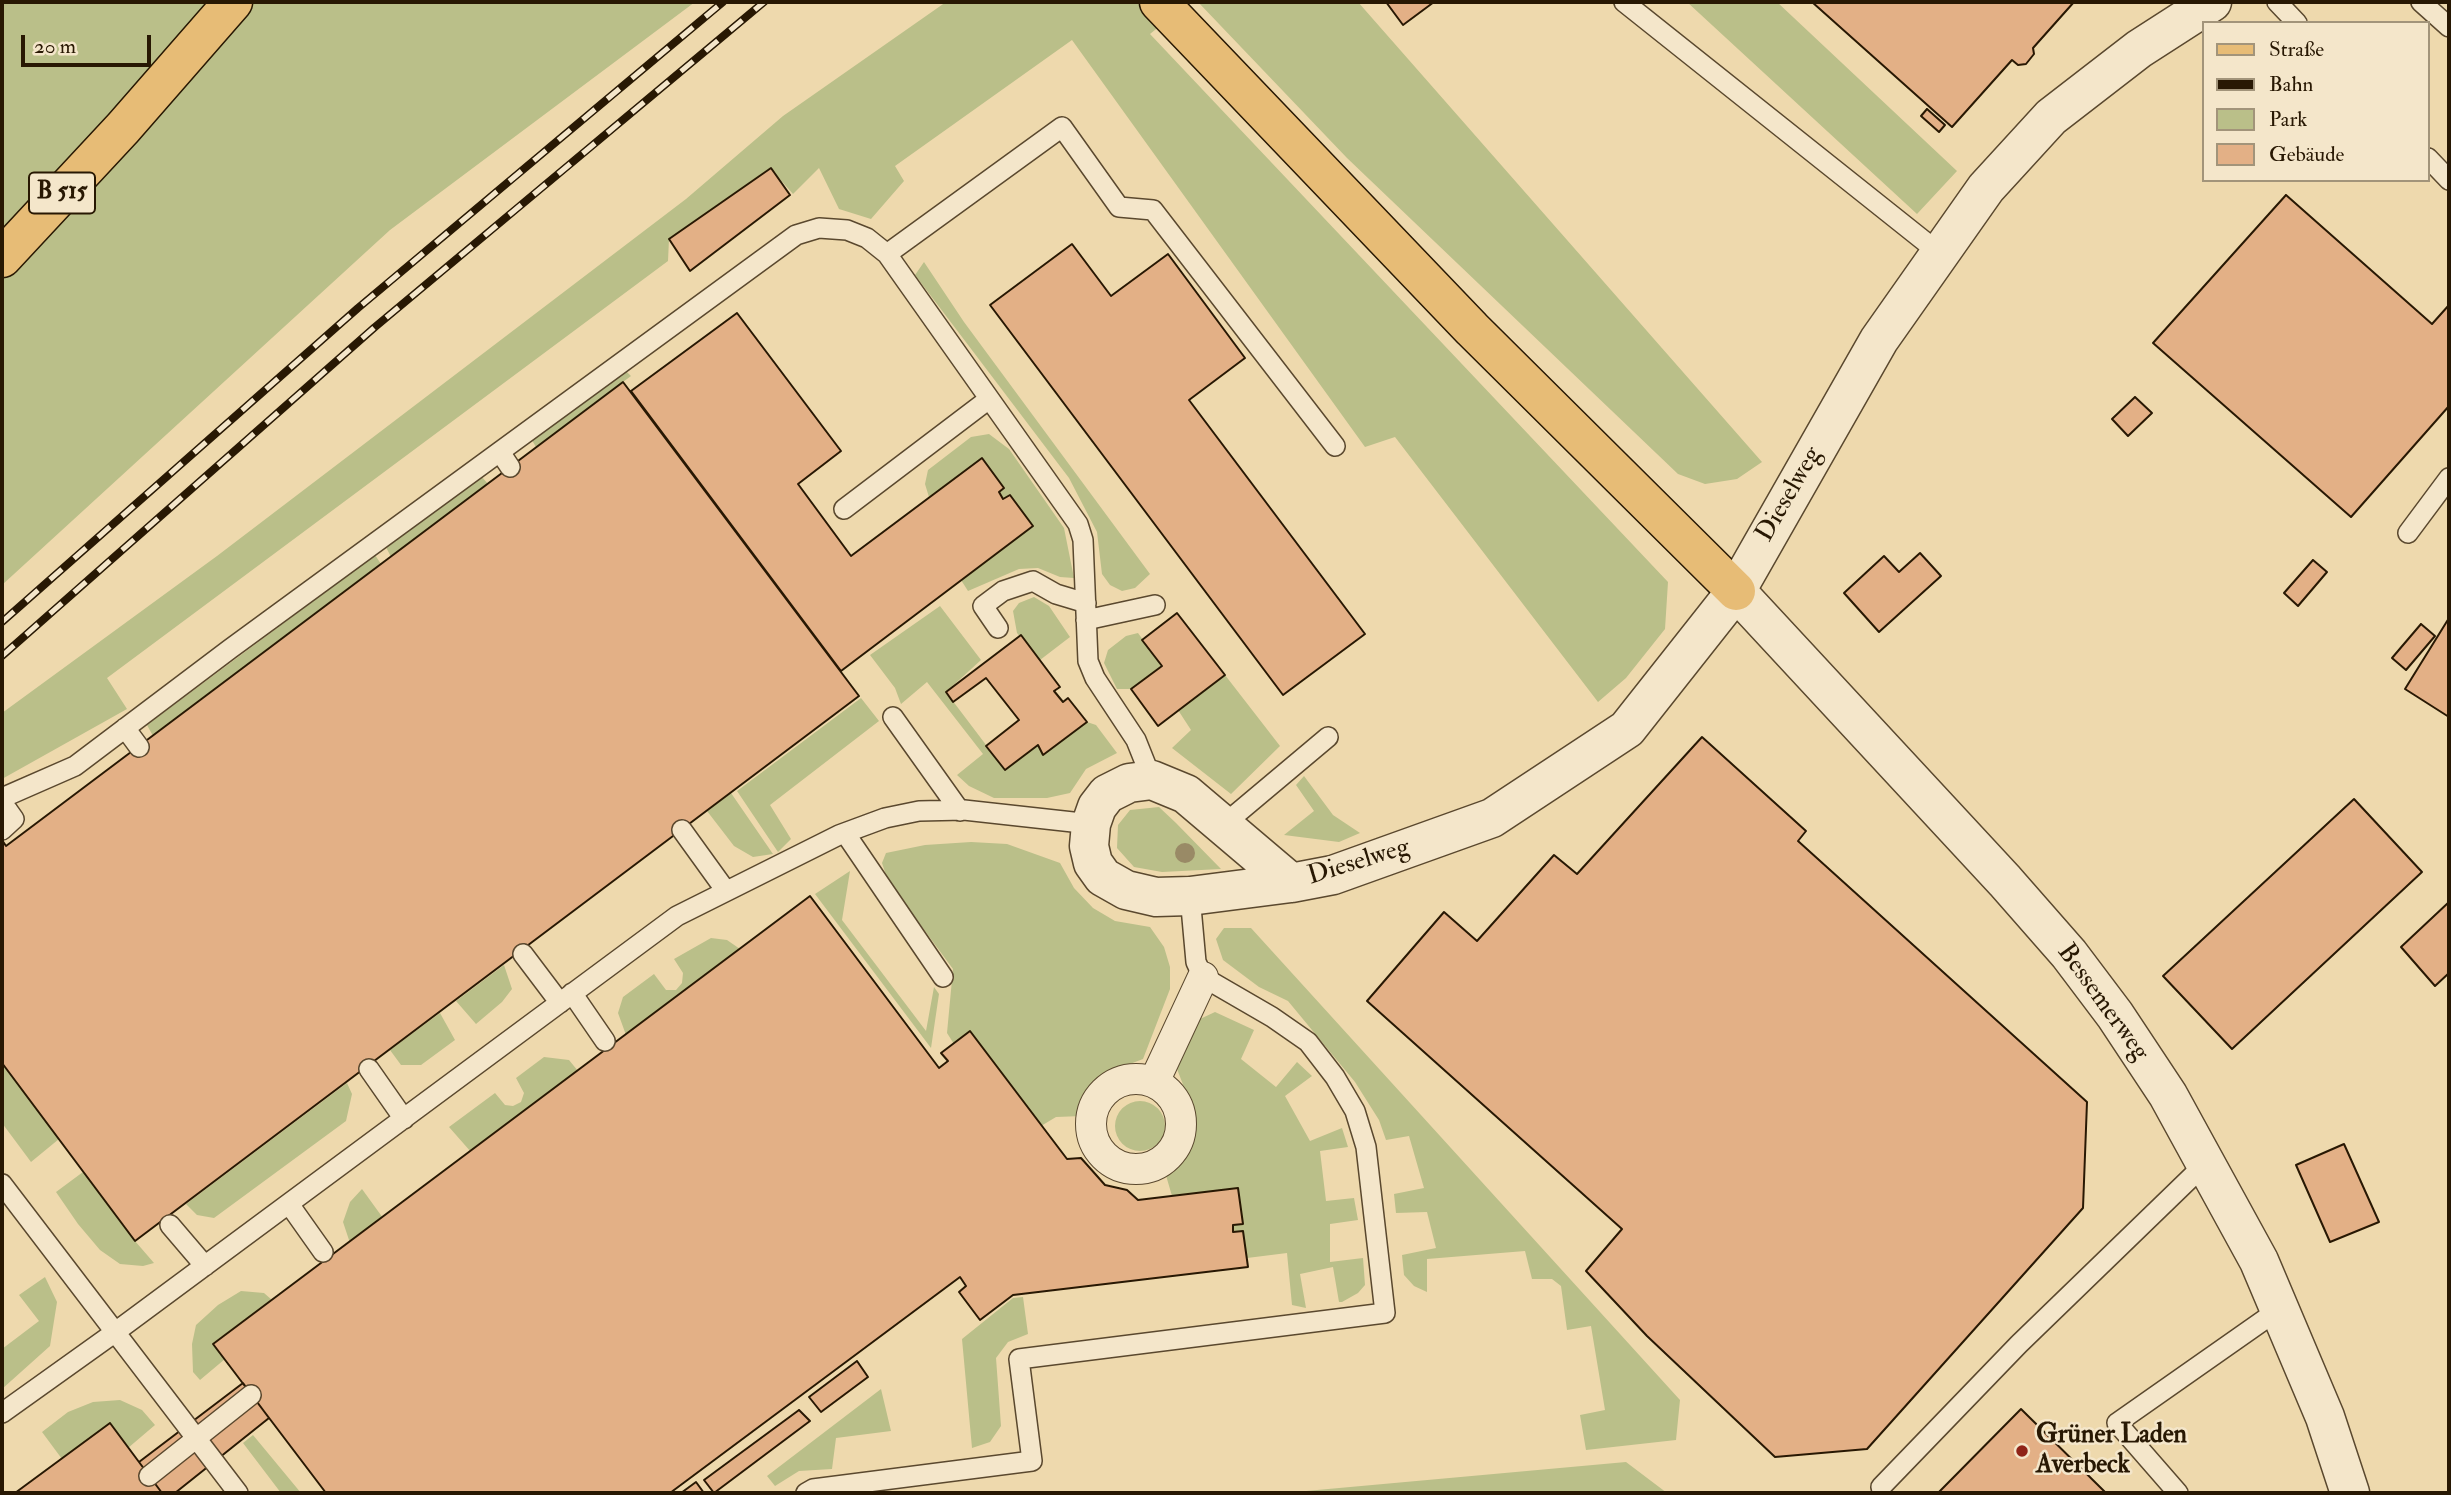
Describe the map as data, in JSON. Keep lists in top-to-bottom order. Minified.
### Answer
{"streets":{"main road":["B 515"],"street":["Dieselweg","Bessemerweg"]},"crossings":[["Dieselweg","Bessemerweg"]],"places":["Grüner Laden Averbeck"],"legend":["Straße","Bahn","Park","Gebäude"],"scale_bar":"20 m"}
